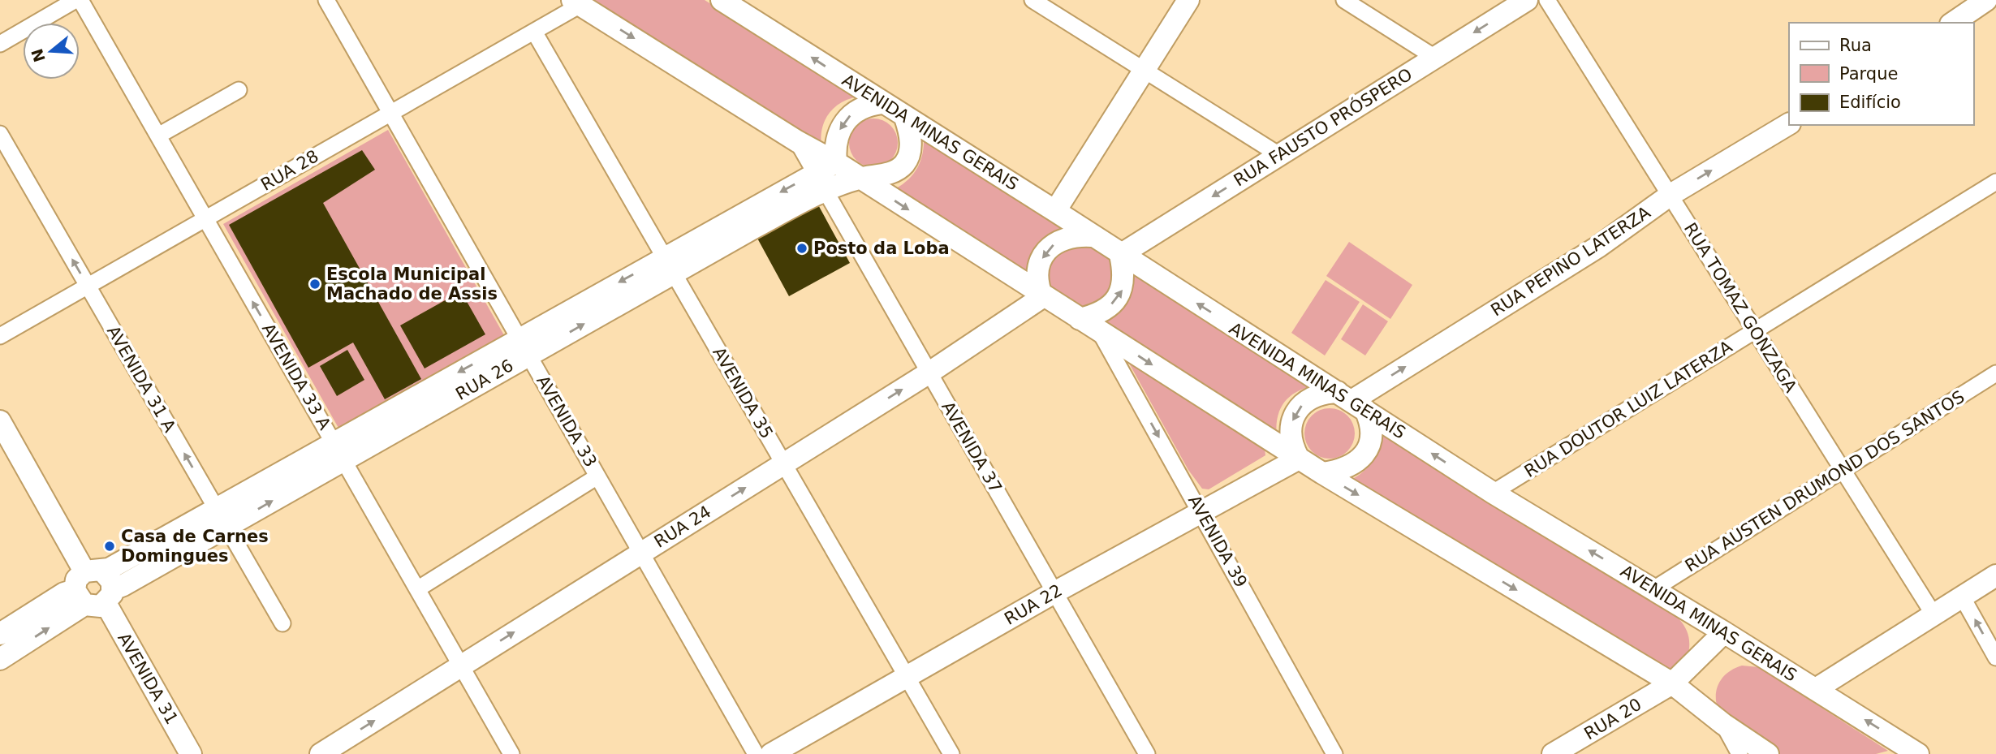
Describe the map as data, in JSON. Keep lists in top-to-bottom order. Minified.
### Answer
{"streets":{"street":["RUA FAUSTO PRÓSPERO","AVENIDA MINAS GERAIS","RUA 28","RUA PEPINO LATERZA","RUA TOMAZ GONZAGA","AVENIDA 33 A","AVENIDA 31 A","RUA 26","AVENIDA 35","RUA DOUTOR LUIZ LATERZA","AVENIDA 33","AVENIDA 37","RUA AUSTEN DRUMOND DOS SANTOS","RUA 24","AVENIDA 39","RUA 22","AVENIDA 31","RUA 20"]},"crossings":[["RUA FAUSTO PRÓSPERO","AVENIDA MINAS GERAIS"],["RUA FAUSTO PRÓSPERO","RUA 24"],["AVENIDA MINAS GERAIS","RUA PEPINO LATERZA"],["AVENIDA MINAS GERAIS","RUA 26"],["AVENIDA MINAS GERAIS","RUA DOUTOR LUIZ LATERZA"],["AVENIDA MINAS GERAIS","RUA AUSTEN DRUMOND DOS SANTOS"],["AVENIDA MINAS GERAIS","RUA 24"],["AVENIDA MINAS GERAIS","RUA 22"],["AVENIDA MINAS GERAIS","RUA 20"],["RUA 28","AVENIDA 33 A"],["RUA 28","AVENIDA 31 A"],["RUA 28","AVENIDA 35"],["RUA 28","AVENIDA 33"],["RUA PEPINO LATERZA","RUA TOMAZ GONZAGA"],["RUA PEPINO LATERZA","RUA 22"],["RUA TOMAZ GONZAGA","RUA DOUTOR LUIZ LATERZA"],["RUA TOMAZ GONZAGA","RUA AUSTEN DRUMOND DOS SANTOS"],["AVENIDA 33 A","RUA 26"],["AVENIDA 33 A","RUA 24"],["AVENIDA 31 A","RUA 26"],["RUA 26","AVENIDA 35"],["RUA 26","AVENIDA 33"],["RUA 26","AVENIDA 37"],["RUA 26","AVENIDA 31"],["AVENIDA 35","RUA 24"],["AVENIDA 35","RUA 22"],["AVENIDA 33","RUA 24"],["AVENIDA 37","RUA 24"],["AVENIDA 37","RUA 22"],["AVENIDA 39","RUA 22"]],"one_way":["RUA PEPINO LATERZA","AVENIDA 31 A","RUA 24","AVENIDA 39"],"places":["Posto da Loba","Escola Municipal Machado de Assis","Casa de Carnes Domingues"],"legend":["Rua","Parque","Edifício"],"north":"left"}
